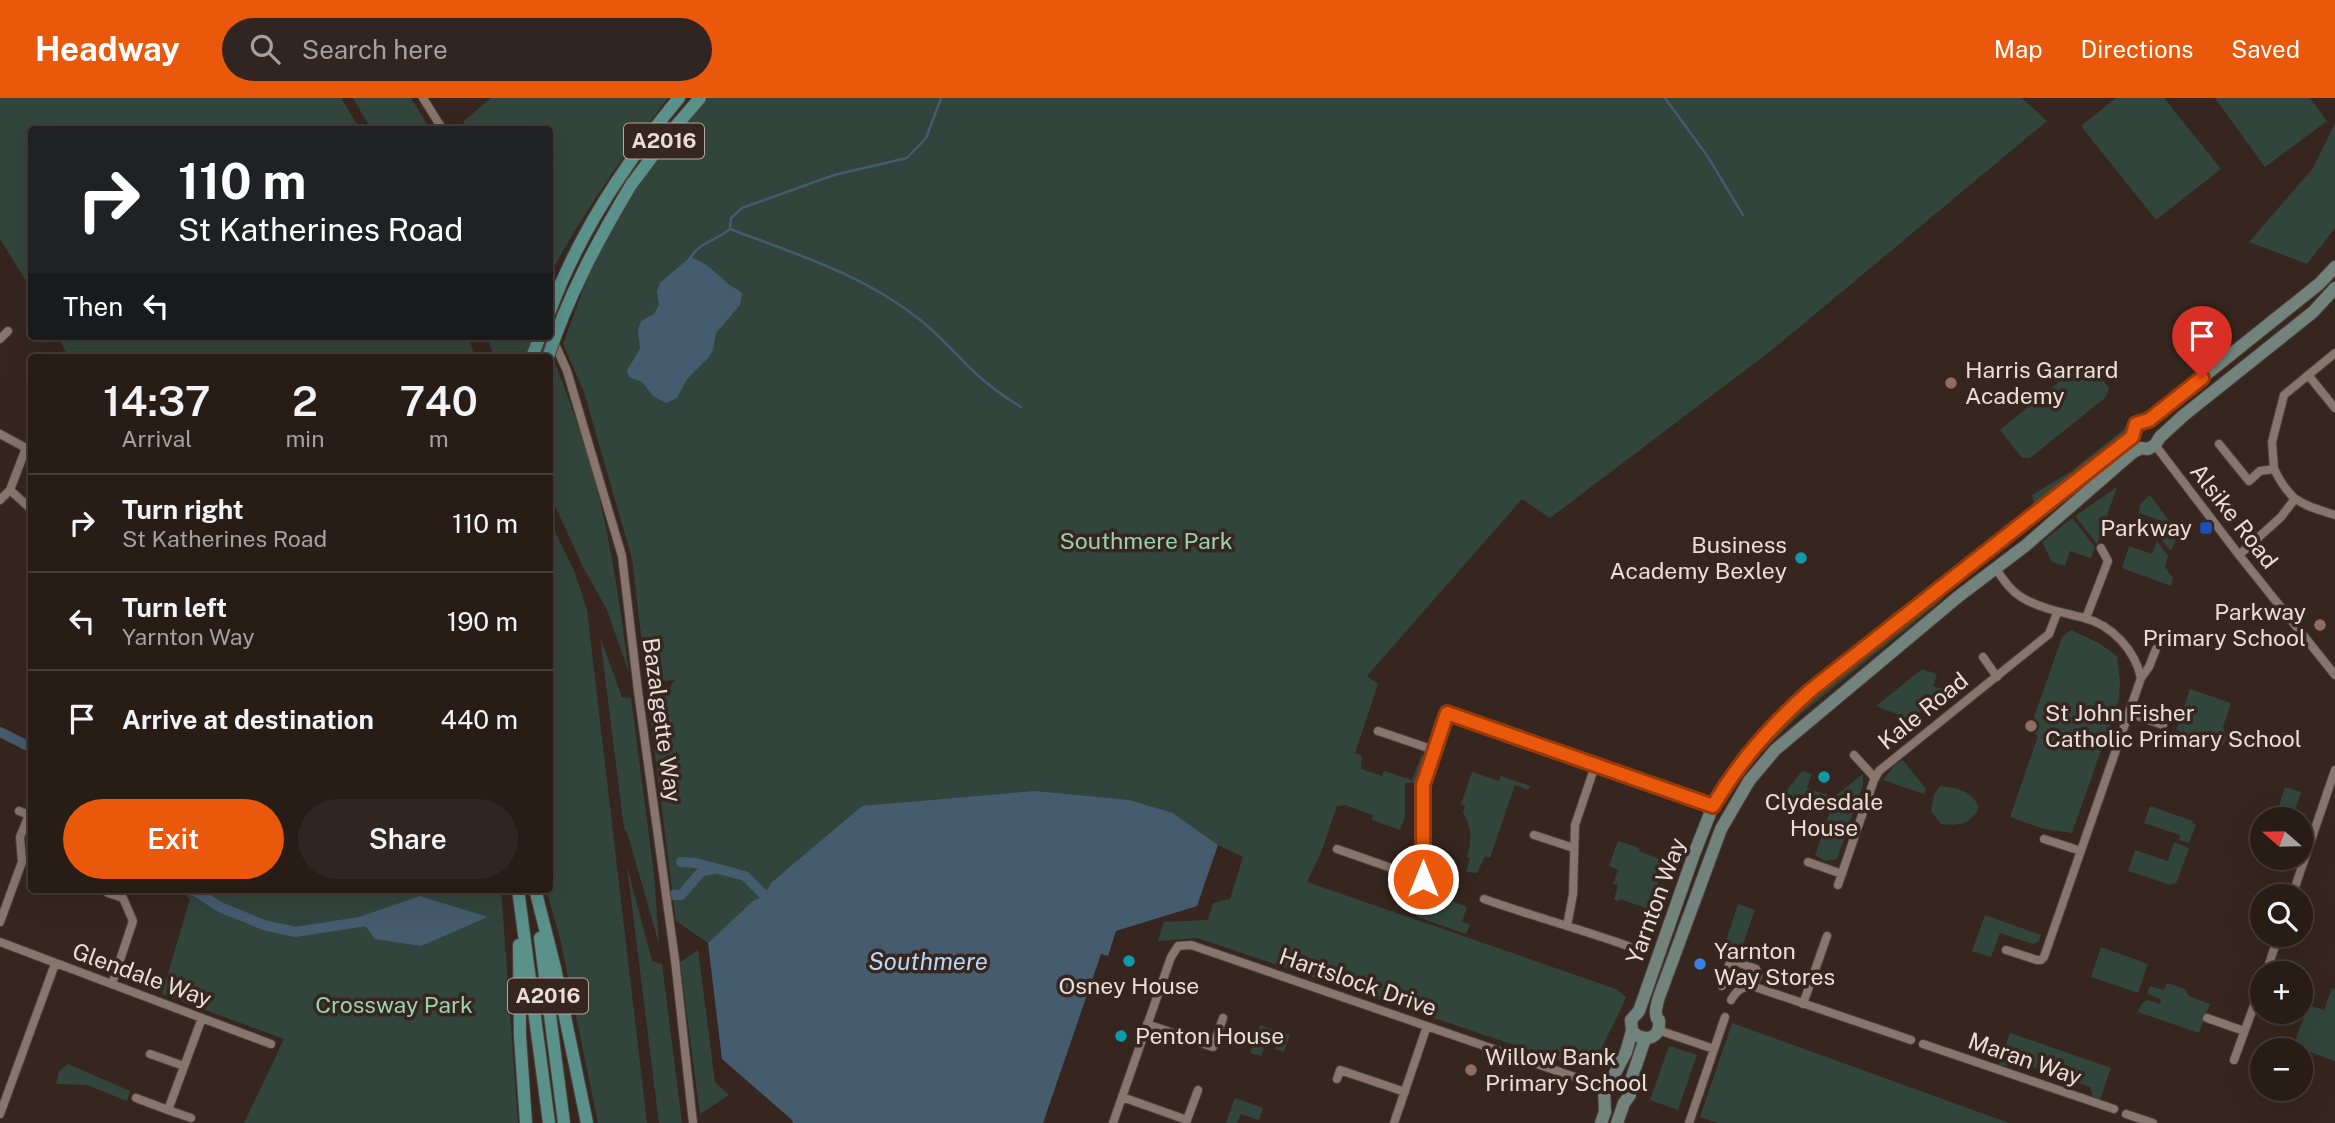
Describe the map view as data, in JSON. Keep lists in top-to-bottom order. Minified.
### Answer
{"streets":{"main road":["A2016"],"street":["Alsike Road","Kale Road","Bazalgette Way","Yarnton Way","Glendale Way","Hartslock Drive","Maran Way"]},"crossings":[["Alsike Road","Yarnton Way"],["Yarnton Way","Hartslock Drive"]],"water":["Southmere"],"parks":["Southmere Park","Crossway Park"],"places":{"other":["Harris Garrard Academy","Business Academy Bexley","Parkway Primary School","St John Fisher Catholic Primary School","Clydesdale House","Osney House","Yarnton Way Stores","Penton House","Willow Bank Primary School"],"transit":["Parkway"]},"north":"left","page":{"header":"Headway","search":"Search here","nav":["Map","Directions","Saved"],"turn":["110 m","St Katherines Road"],"then":"Then","eta":["14:37","Arrival","2","min","740","m"],"list":[{"name":"Turn right","note":"St Katherines Road","value":"110 m"},{"name":"Turn left","note":"Yarnton Way","value":"190 m"},{"name":"Arrive at destination","value":"440 m"}],"buttons":["Exit","Share"],"map_buttons":["+","−"]}}
